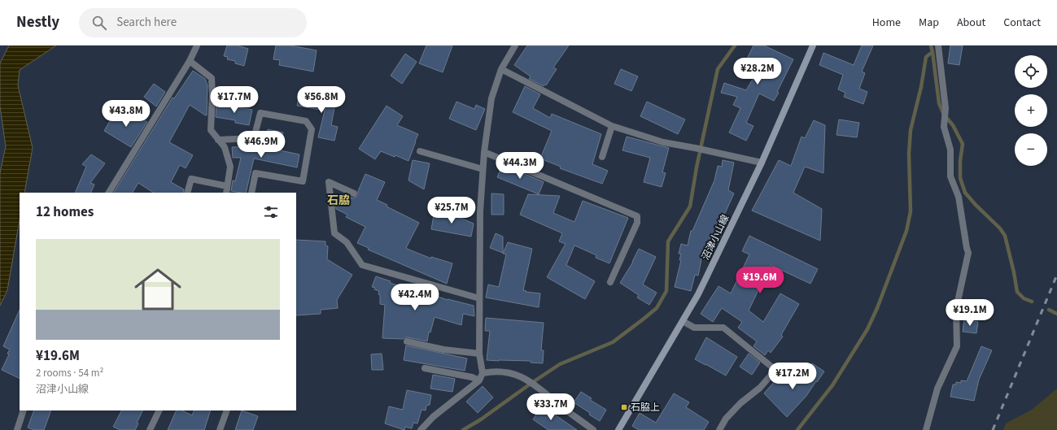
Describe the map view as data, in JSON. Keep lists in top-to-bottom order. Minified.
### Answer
{"streets":{"main road":["沼津小山線"]},"districts":["石脇"],"places":{"transit":["石脇上"]},"page":{"header":"Nestly","search":"Search here","nav":["Home","Map","About","Contact"],"map_buttons":["+","−"],"price":["¥28.2M","¥17.7M","¥56.8M","¥43.8M","¥46.9M","¥44.3M","¥25.7M","¥19.6M","¥42.4M","¥19.1M","¥17.2M","¥33.7M"],"heading":"12 homes","list":[{"name":"¥19.6M","note":"2 rooms · 54 m² · 沼津小山線"}]}}
